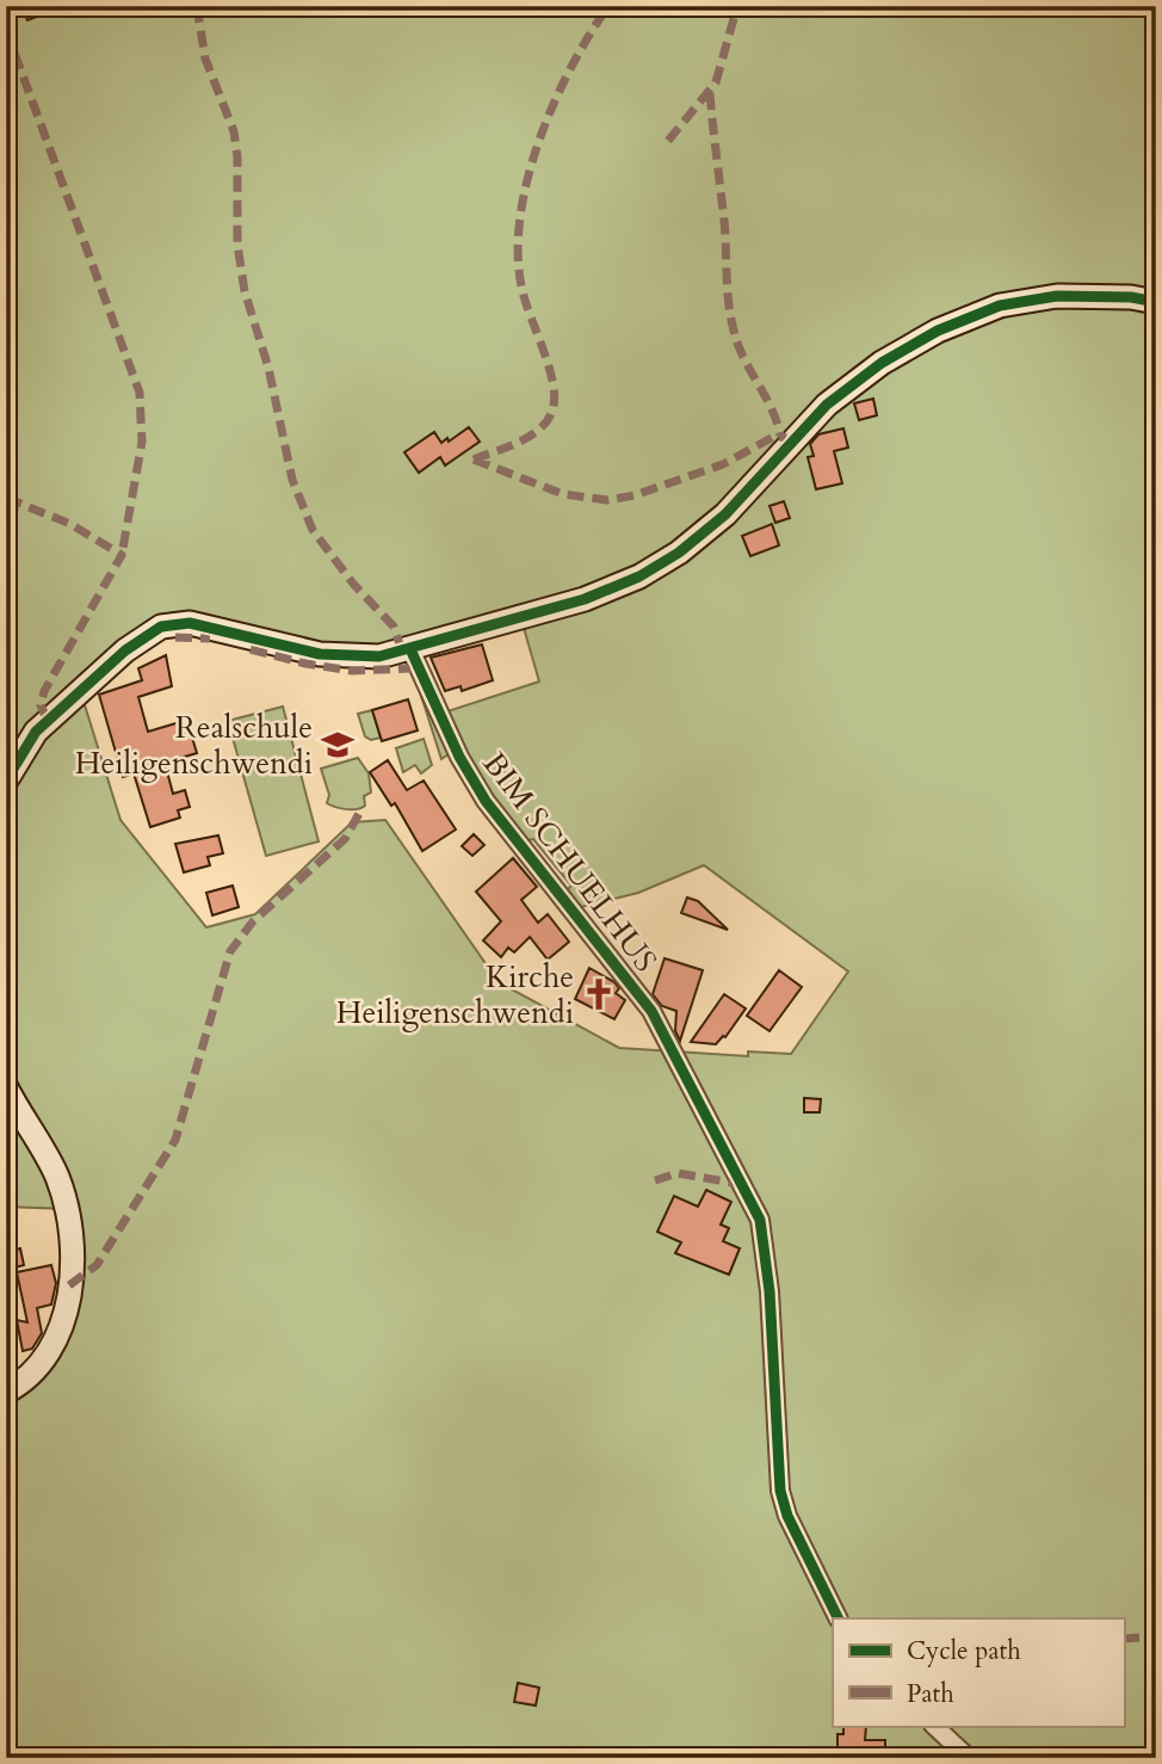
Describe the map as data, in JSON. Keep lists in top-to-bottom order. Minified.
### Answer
{"streets":{"street":["BIM SCHUELHUS"]},"places":{"school or university":["Realschule Heiligenschwendi"],"church":["Kirche Heiligenschwendi"]},"legend":["Cycle path","Path"]}
